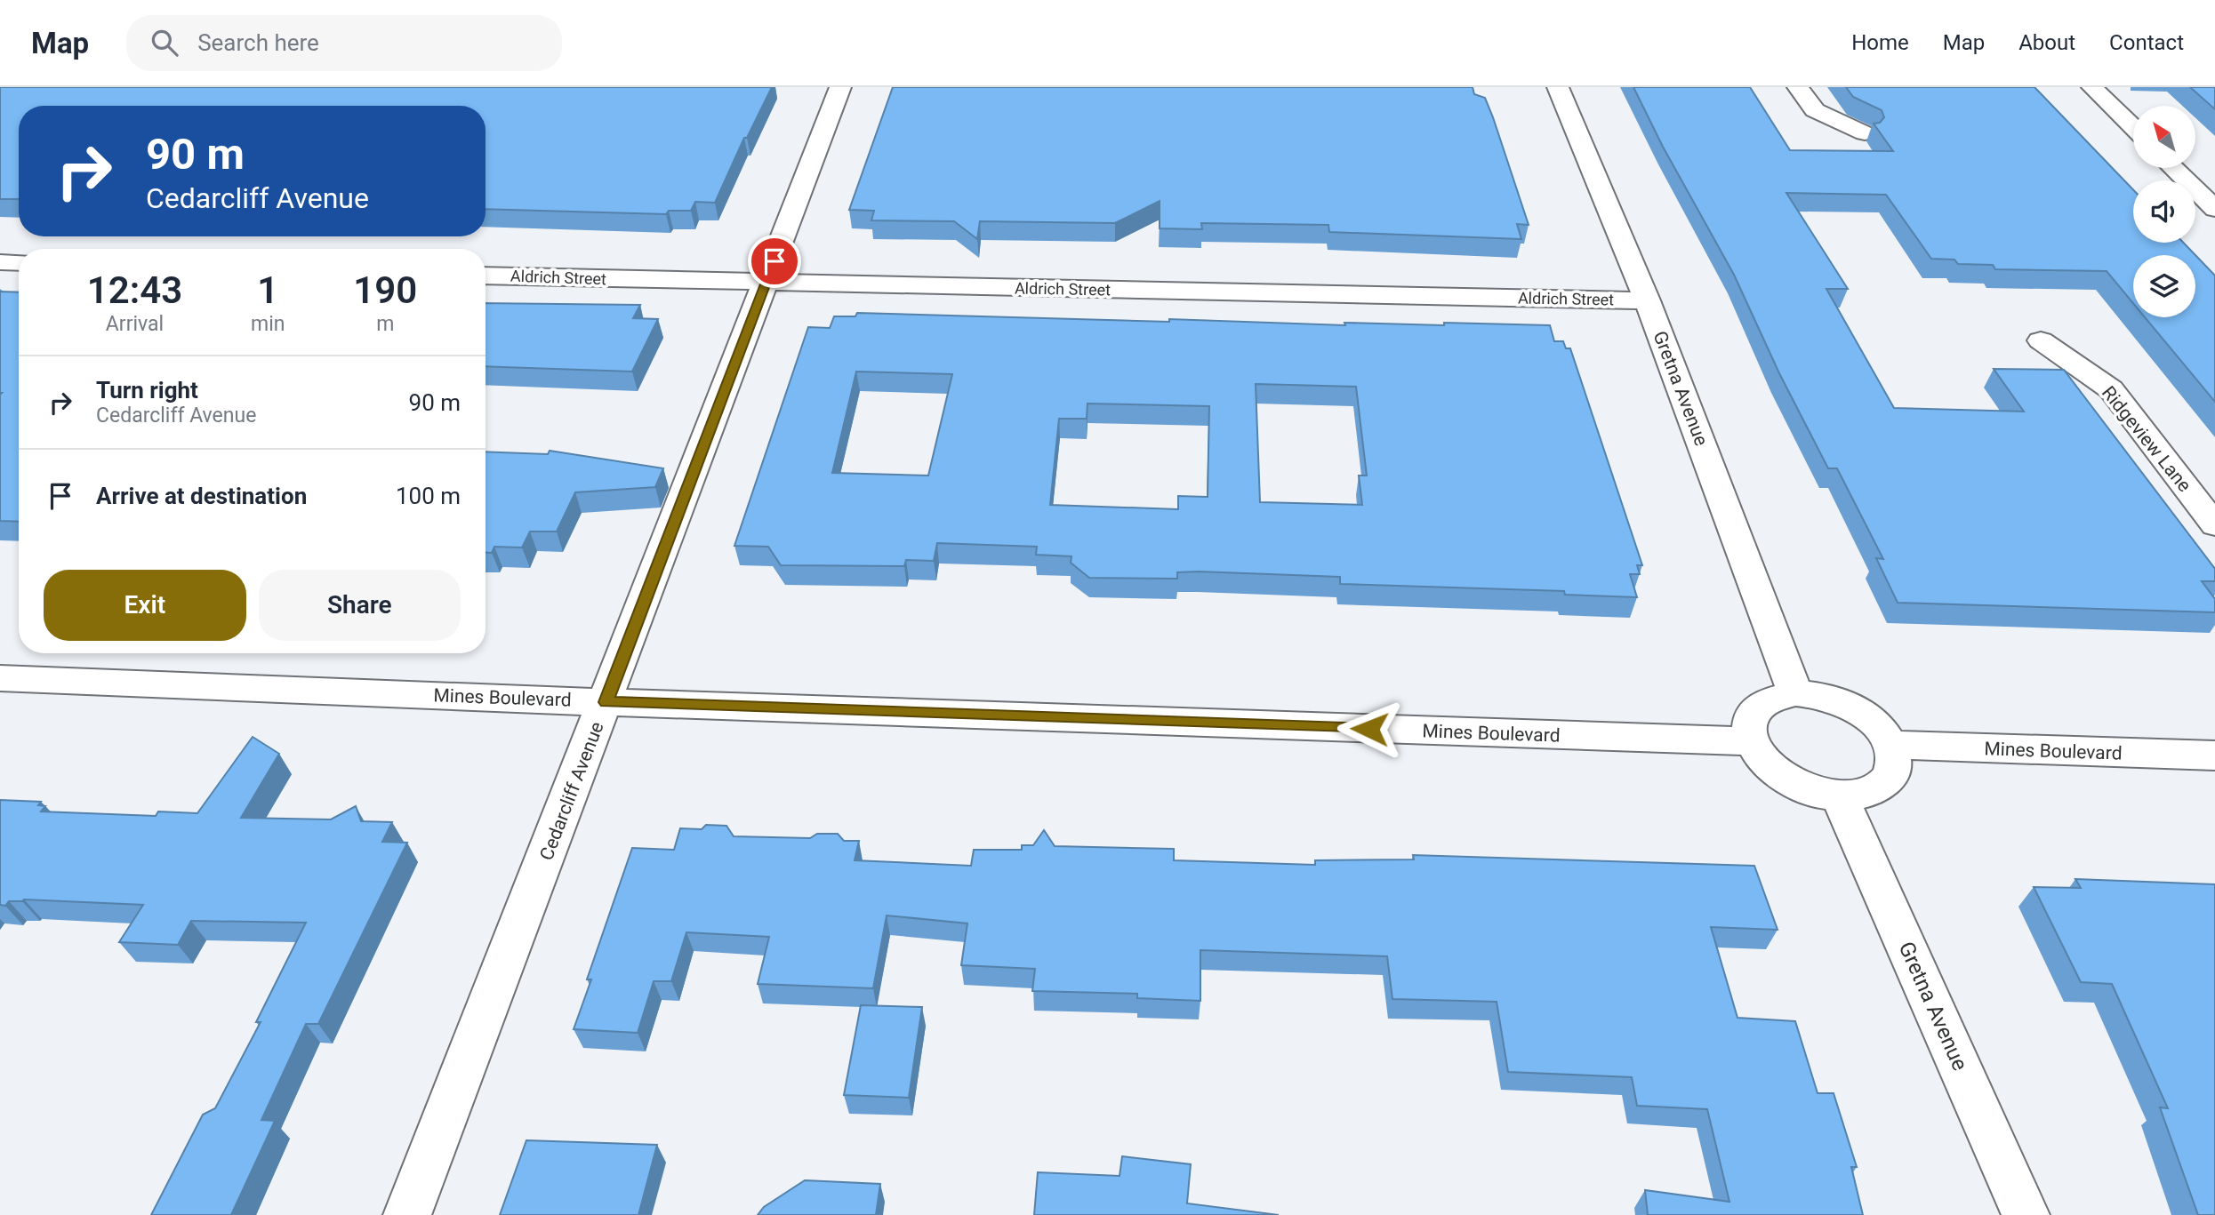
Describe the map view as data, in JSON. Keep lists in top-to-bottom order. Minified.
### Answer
{"streets":{"street":["Aldrich Street","Gretna Avenue","Ridgeview Lane","Mines Boulevard","Cedarcliff Avenue"]},"crossings":[["Aldrich Street","Gretna Avenue"],["Aldrich Street","Cedarcliff Avenue"],["Gretna Avenue","Mines Boulevard"],["Mines Boulevard","Cedarcliff Avenue"]],"north":"top left","page":{"header":"Map","search":"Search here","nav":["Home","Map","About","Contact"],"turn":["90 m","Cedarcliff Avenue"],"eta":["12:43","Arrival","1","min","190","m"],"list":[{"name":"Turn right","note":"Cedarcliff Avenue","value":"90 m"},{"name":"Arrive at destination","value":"100 m"}],"buttons":["Exit","Share"]}}
